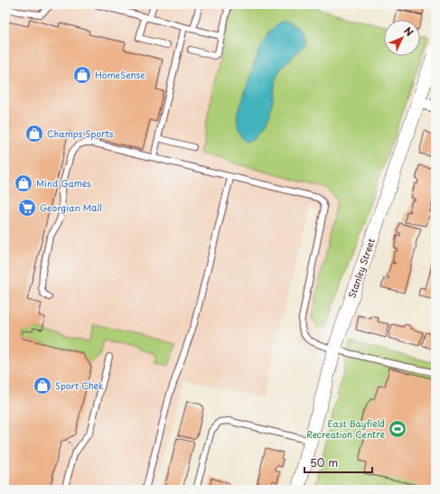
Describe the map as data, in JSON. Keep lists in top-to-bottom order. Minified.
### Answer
{"streets":{"street":["Stanley Street"]},"places":{"shop":["HomeSense","Champs Sports","Mind Games","Sport Chek"],"supermarket":["Georgian Mall"],"sports":["East Bayfield Recreation Centre"]},"scale_bar":"50 m","north":"top right"}
